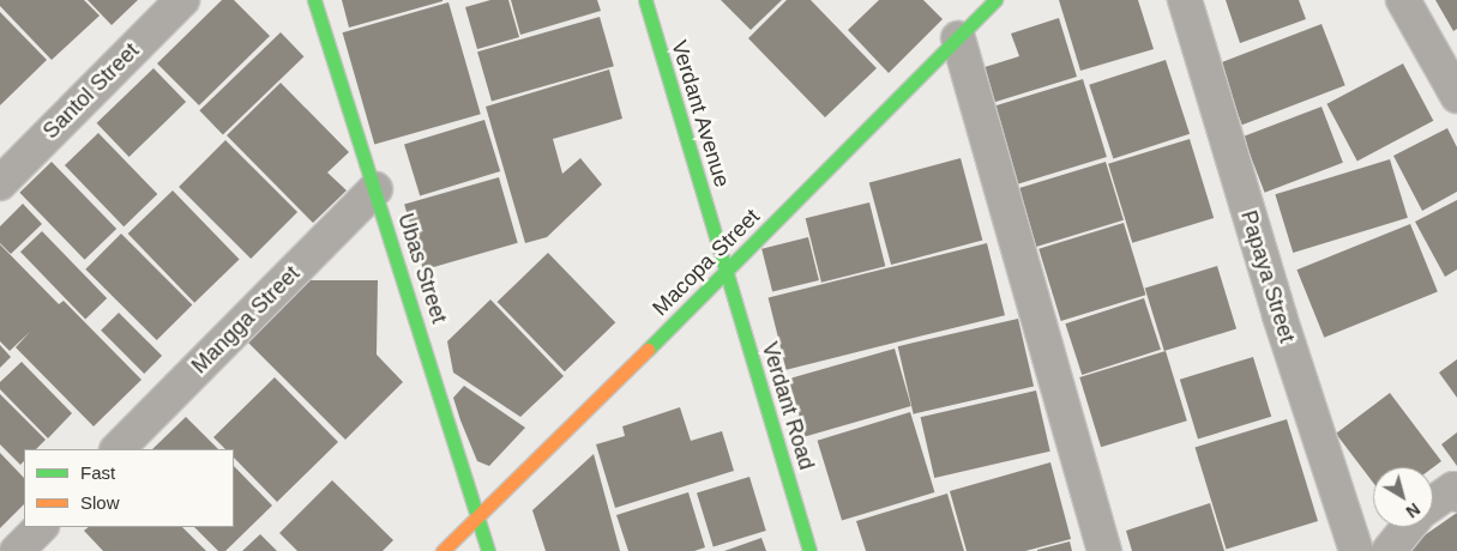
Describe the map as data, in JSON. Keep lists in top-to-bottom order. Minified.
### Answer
{"streets":{"street":["Santol Street","Verdant Avenue","Macopa Street","Ubas Street","Papaya Street","Mangga Street","Verdant Road"]},"crossings":[["Verdant Avenue","Macopa Street"],["Verdant Avenue","Verdant Road"],["Macopa Street","Ubas Street"],["Macopa Street","Verdant Road"],["Ubas Street","Mangga Street"]],"legend":["Fast","Slow"],"north":"bottom right"}
